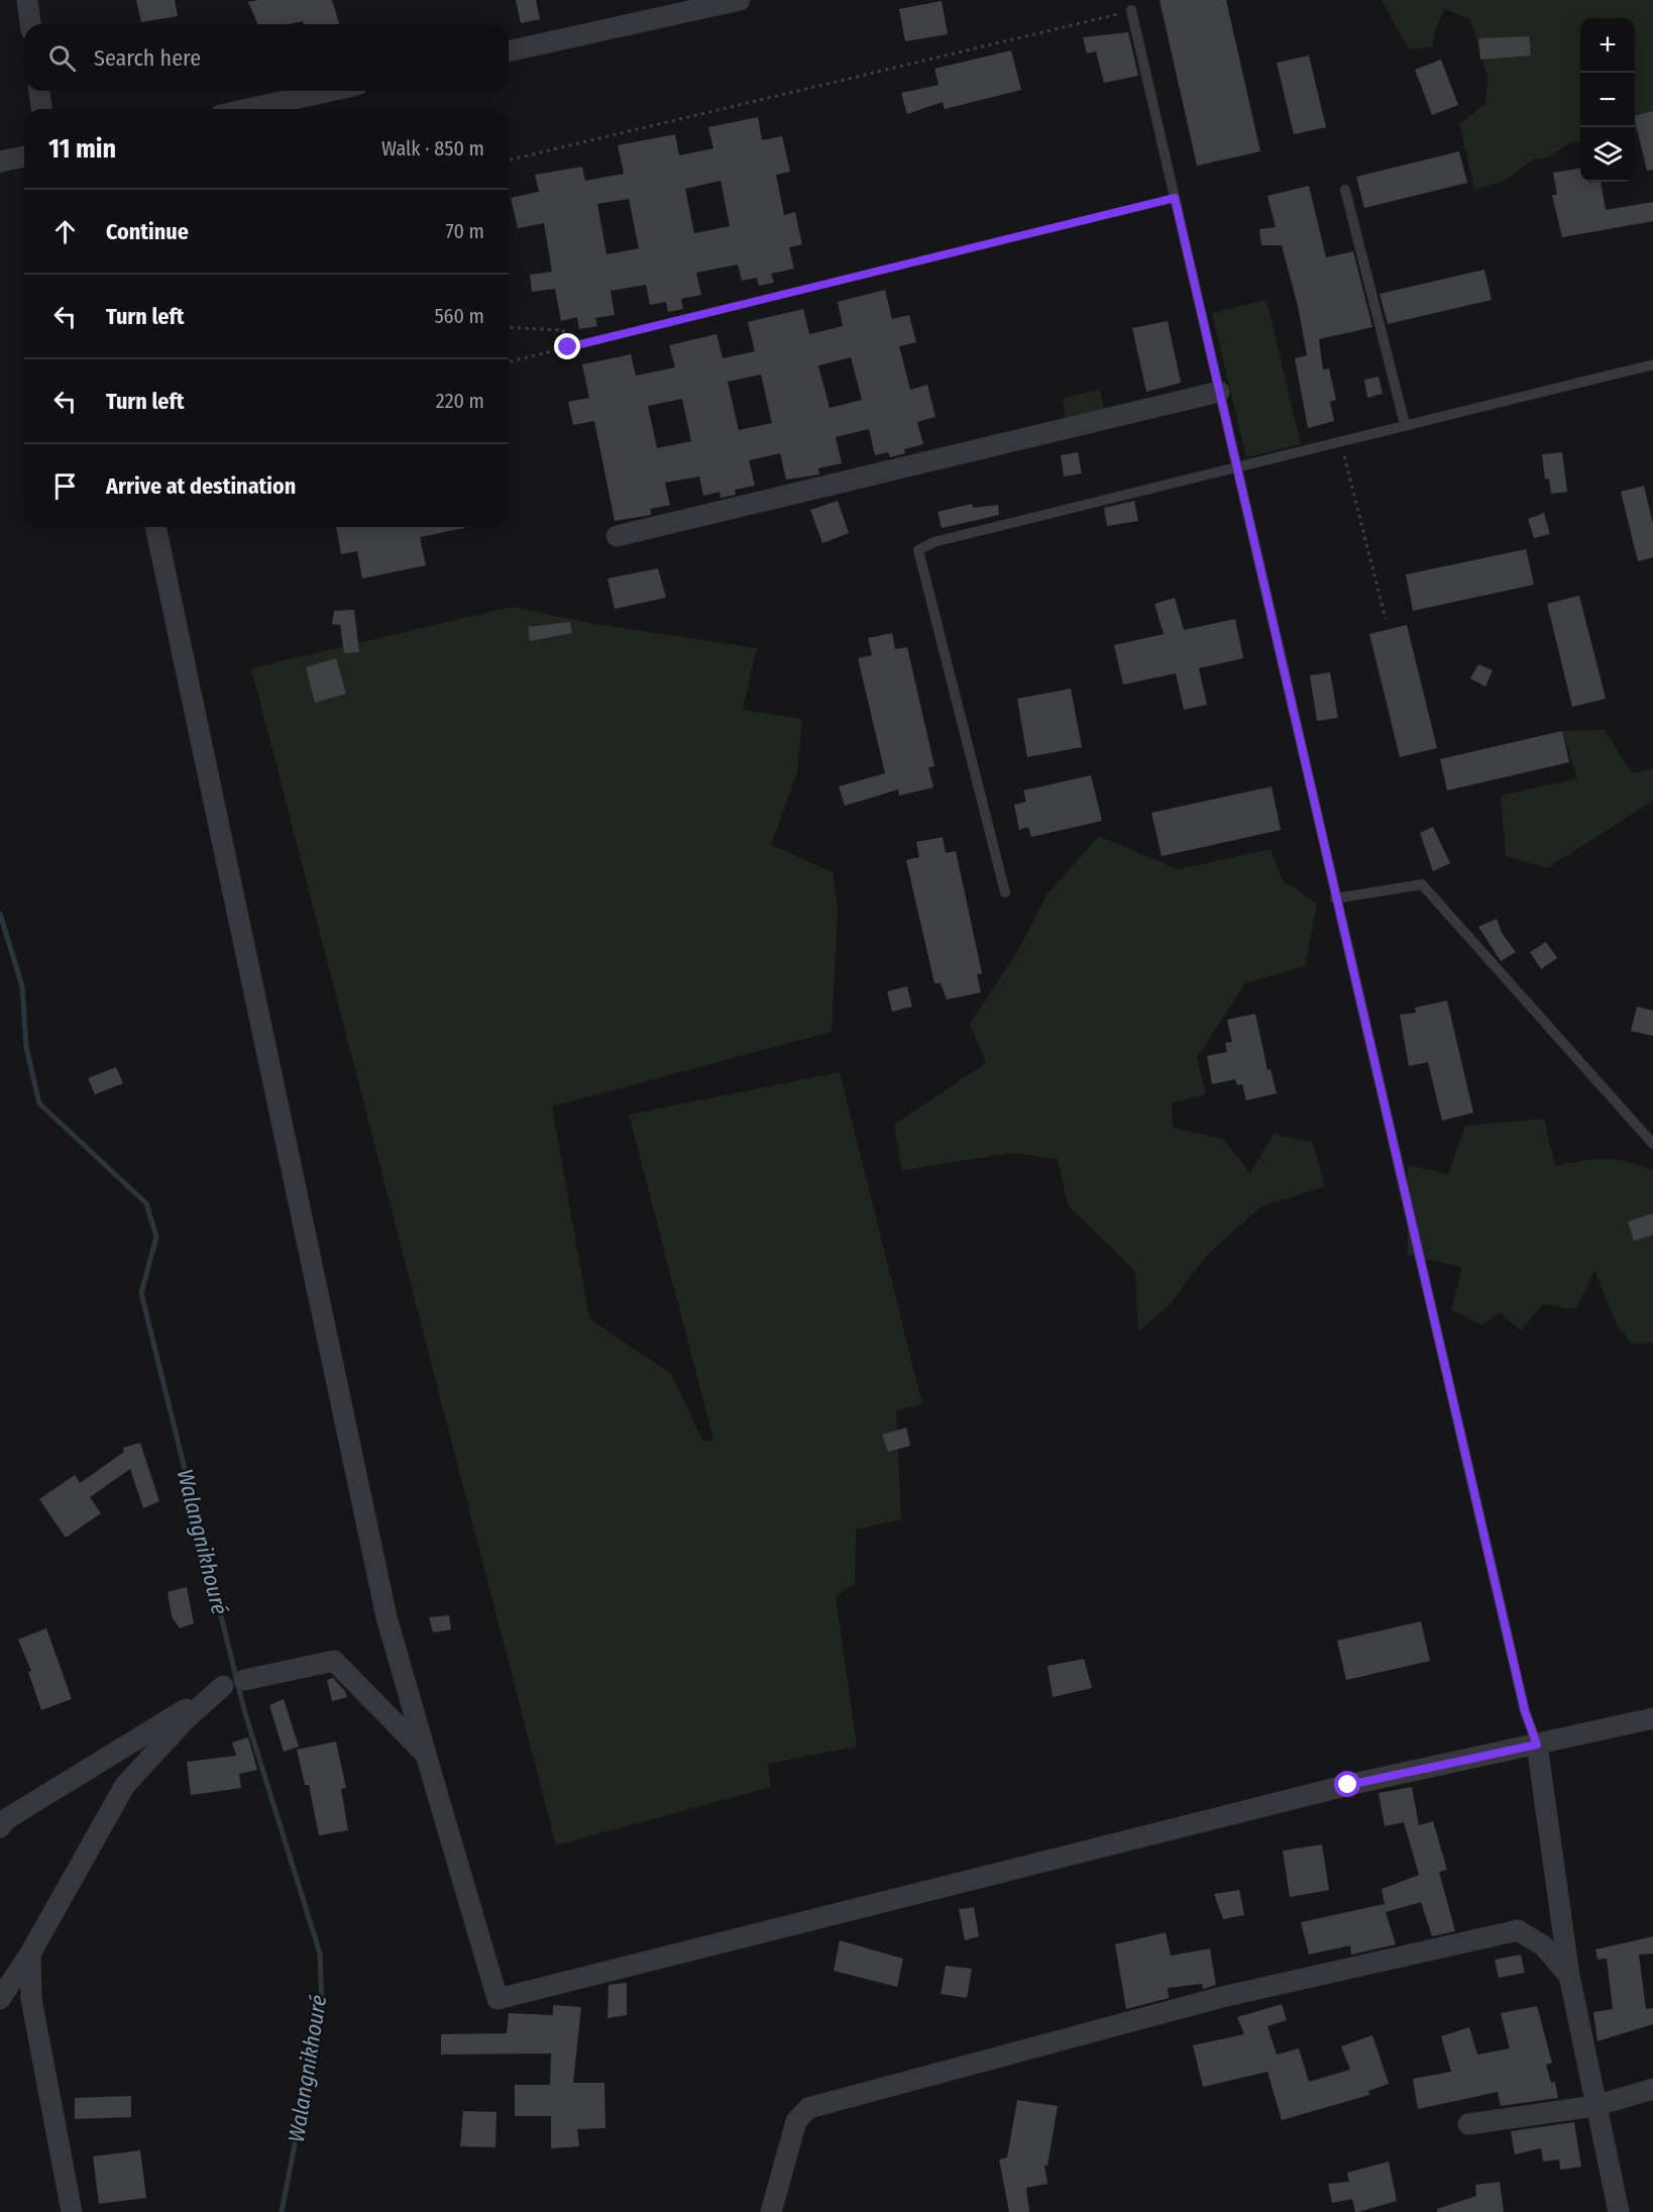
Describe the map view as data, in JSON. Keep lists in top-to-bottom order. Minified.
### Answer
{"water":["Walangnikhouré"],"page":{"map_buttons":["+","−"],"search":"Search here","heading":["11 min","Walk · 850 m"],"list":[["Continue","70 m"],["Turn left","560 m"],["Turn left","220 m"],"Arrive at destination"]}}
